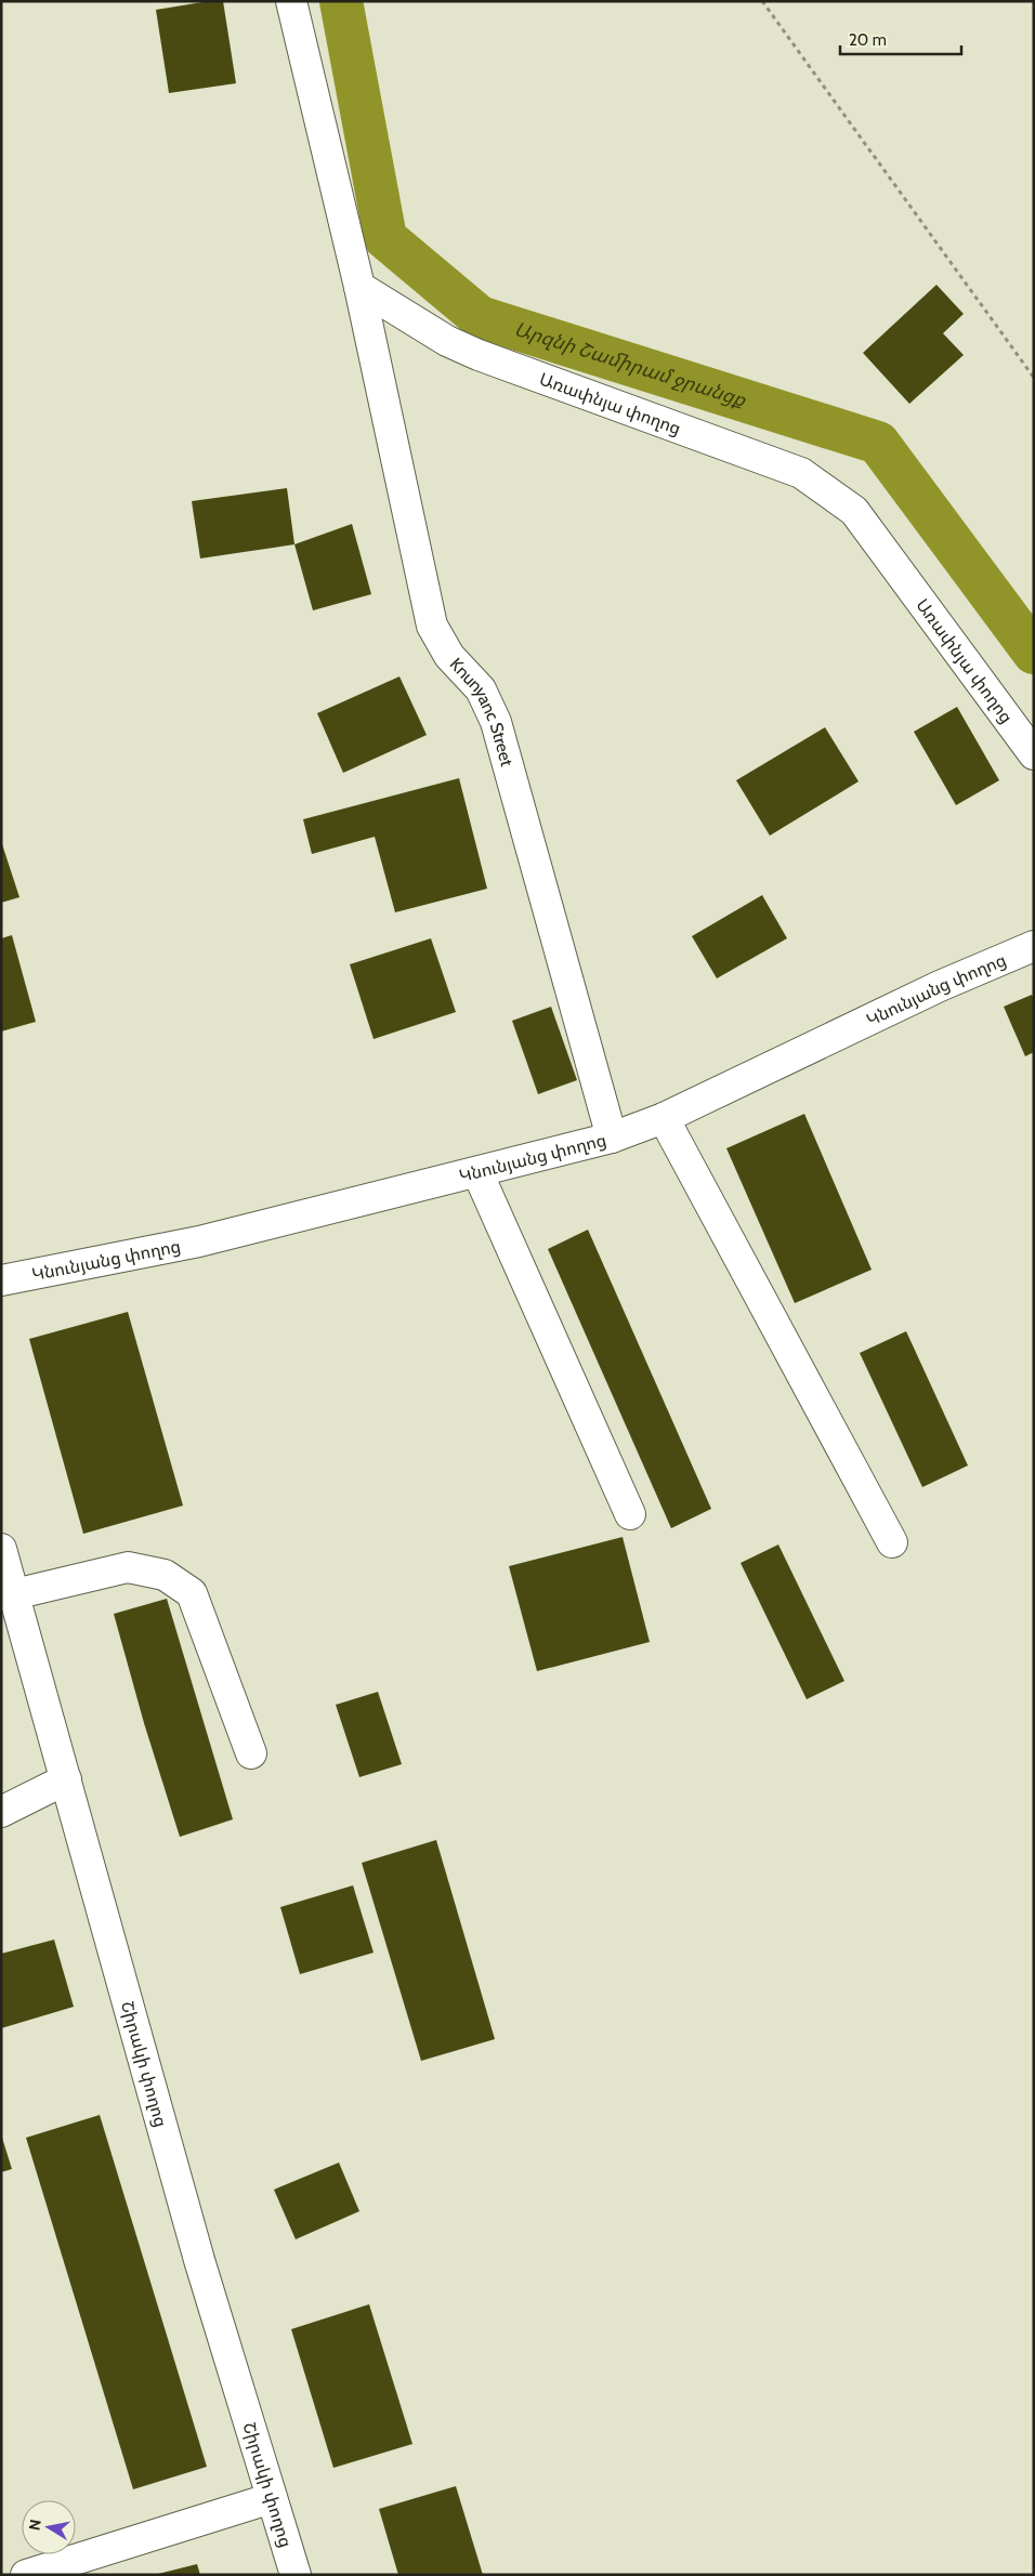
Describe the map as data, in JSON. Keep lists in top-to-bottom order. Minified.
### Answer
{"streets":{"street":["Առափնյա փողոց","Knunyanc Street","Կնունյանց փողոց","Շիրակի փողոց"]},"crossings":[["Առափնյա փողոց","Knunyanc Street"],["Knunyanc Street","Կնունյանց փողոց"]],"water":["Արզնի Շամիրամ ջրանցք"],"scale_bar":"20 m","north":"left"}
